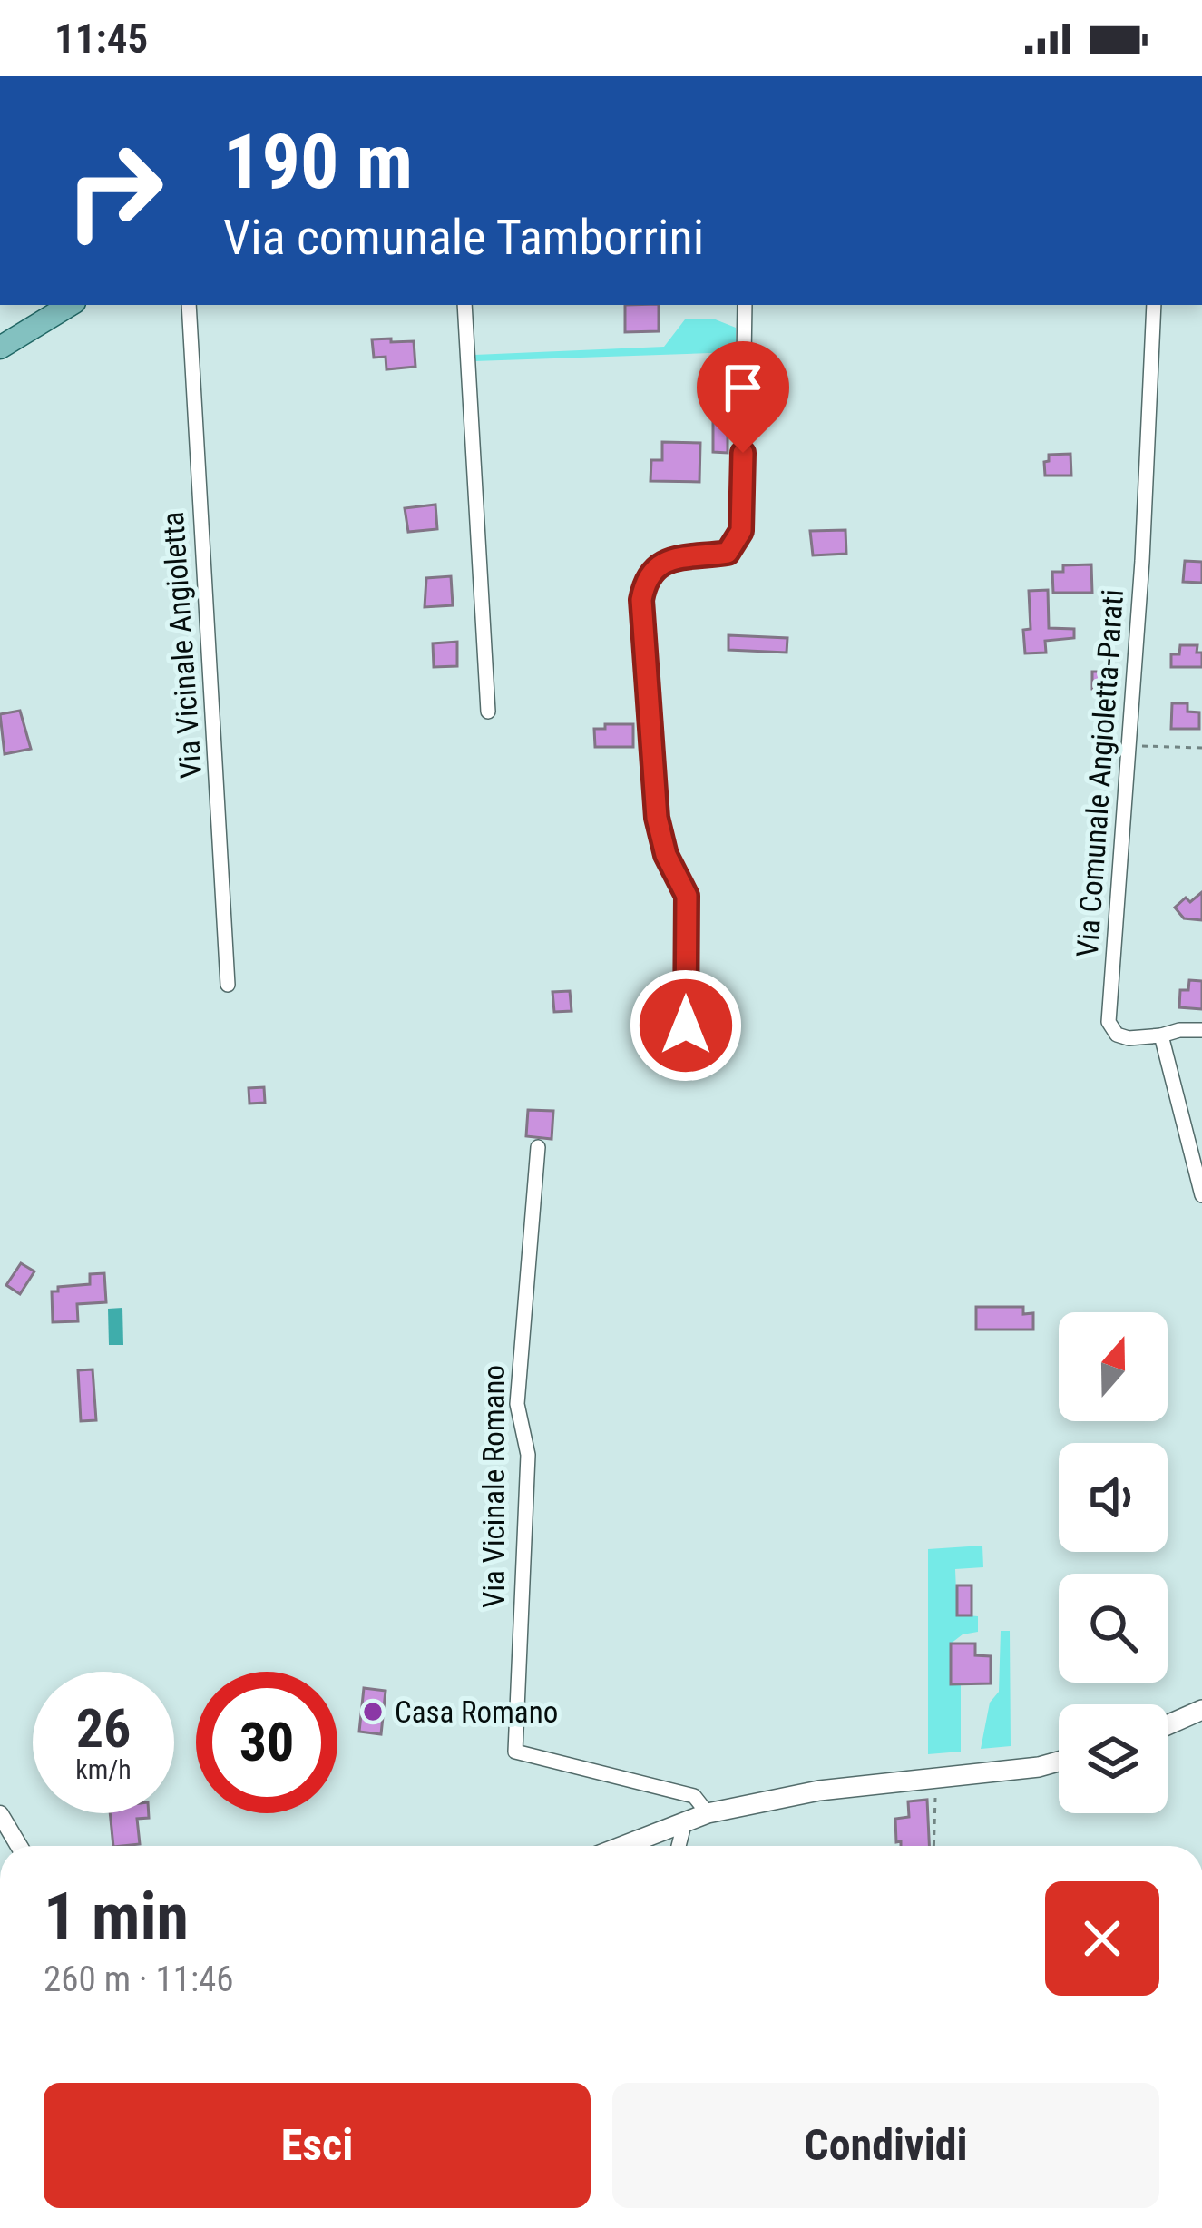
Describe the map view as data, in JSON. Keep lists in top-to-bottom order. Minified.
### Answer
{"streets":{"street":["Via Vicinale Angioletta","Via Comunale Angioletta-Parati","Via Vicinale Romano"]},"places":["Casa Romano"],"north":"top","page":{"status":"11:45","turn":["190 m","Via comunale Tamborrini"],"speed":"26 km/h","limit":"30","heading":["1 min","260 m · 11:46"],"buttons":["Esci","Condividi"]}}
